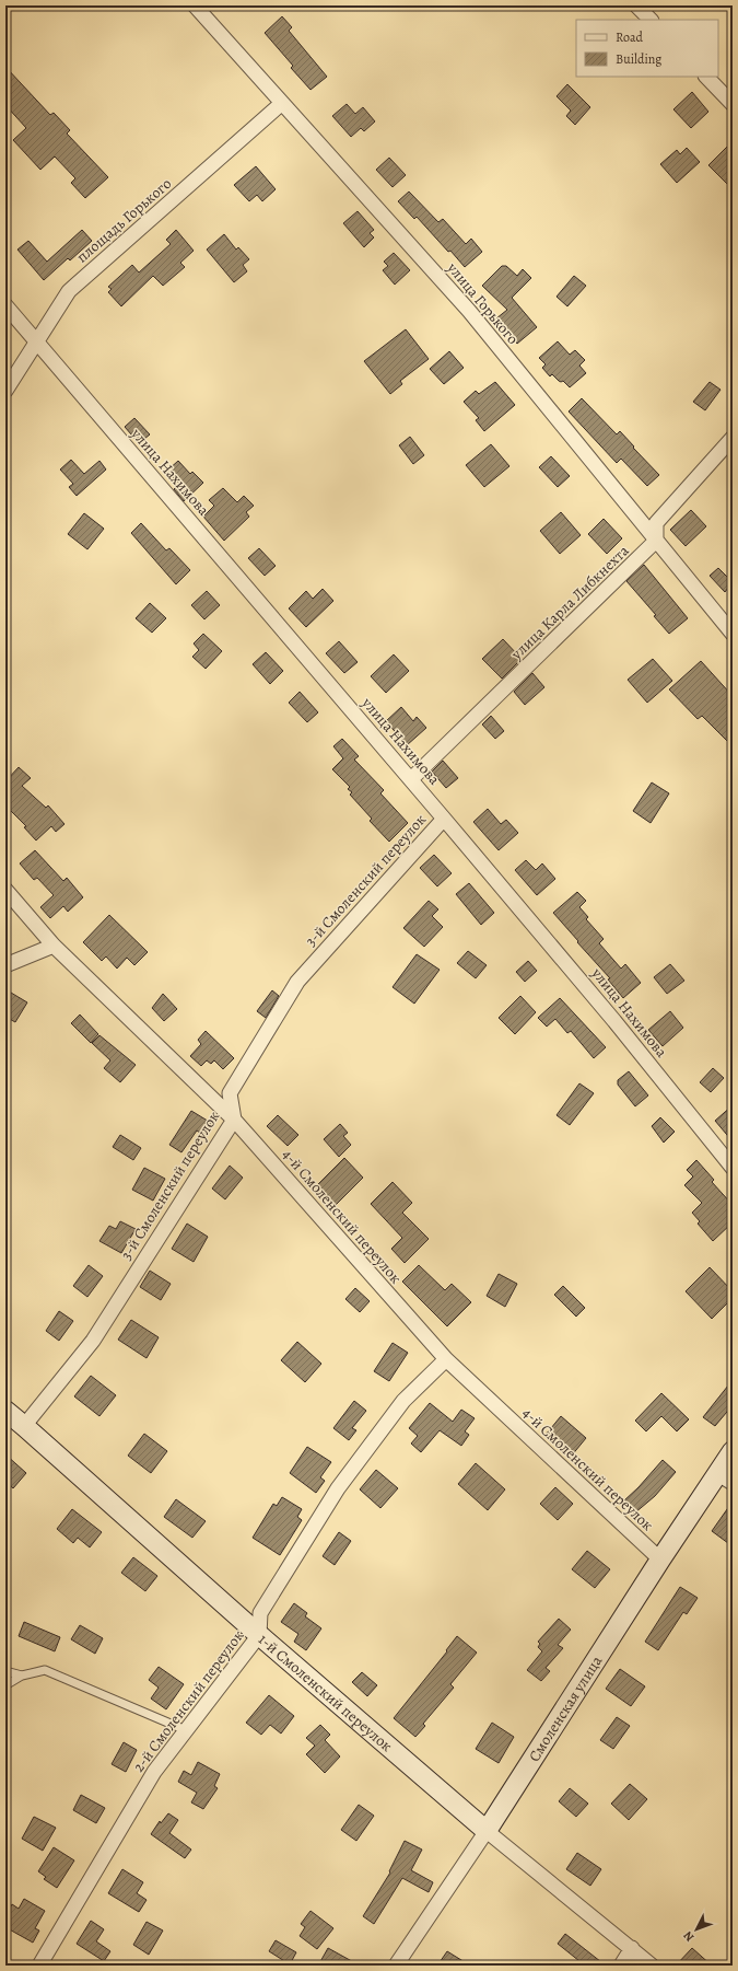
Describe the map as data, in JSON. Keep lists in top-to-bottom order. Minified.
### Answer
{"streets":{"street":["площадь Горького","улица Горького","улица Нахимова","улица Карла Либкнехта","3-й Смоленский переулок","4-й Смоленский переулок","1-й Смоленский переулок","2-й Смоленский переулок","Смоленская улица"]},"crossings":[["площадь Горького","улица Горького"],["площадь Горького","улица Нахимова"],["улица Горького","улица Карла Либкнехта"],["улица Нахимова","улица Карла Либкнехта"],["улица Нахимова","3-й Смоленский переулок"],["3-й Смоленский переулок","4-й Смоленский переулок"],["3-й Смоленский переулок","1-й Смоленский переулок"],["4-й Смоленский переулок","2-й Смоленский переулок"],["4-й Смоленский переулок","Смоленская улица"],["1-й Смоленский переулок","2-й Смоленский переулок"],["1-й Смоленский переулок","Смоленская улица"]],"legend":["Road","Building"],"north":"bottom left"}
